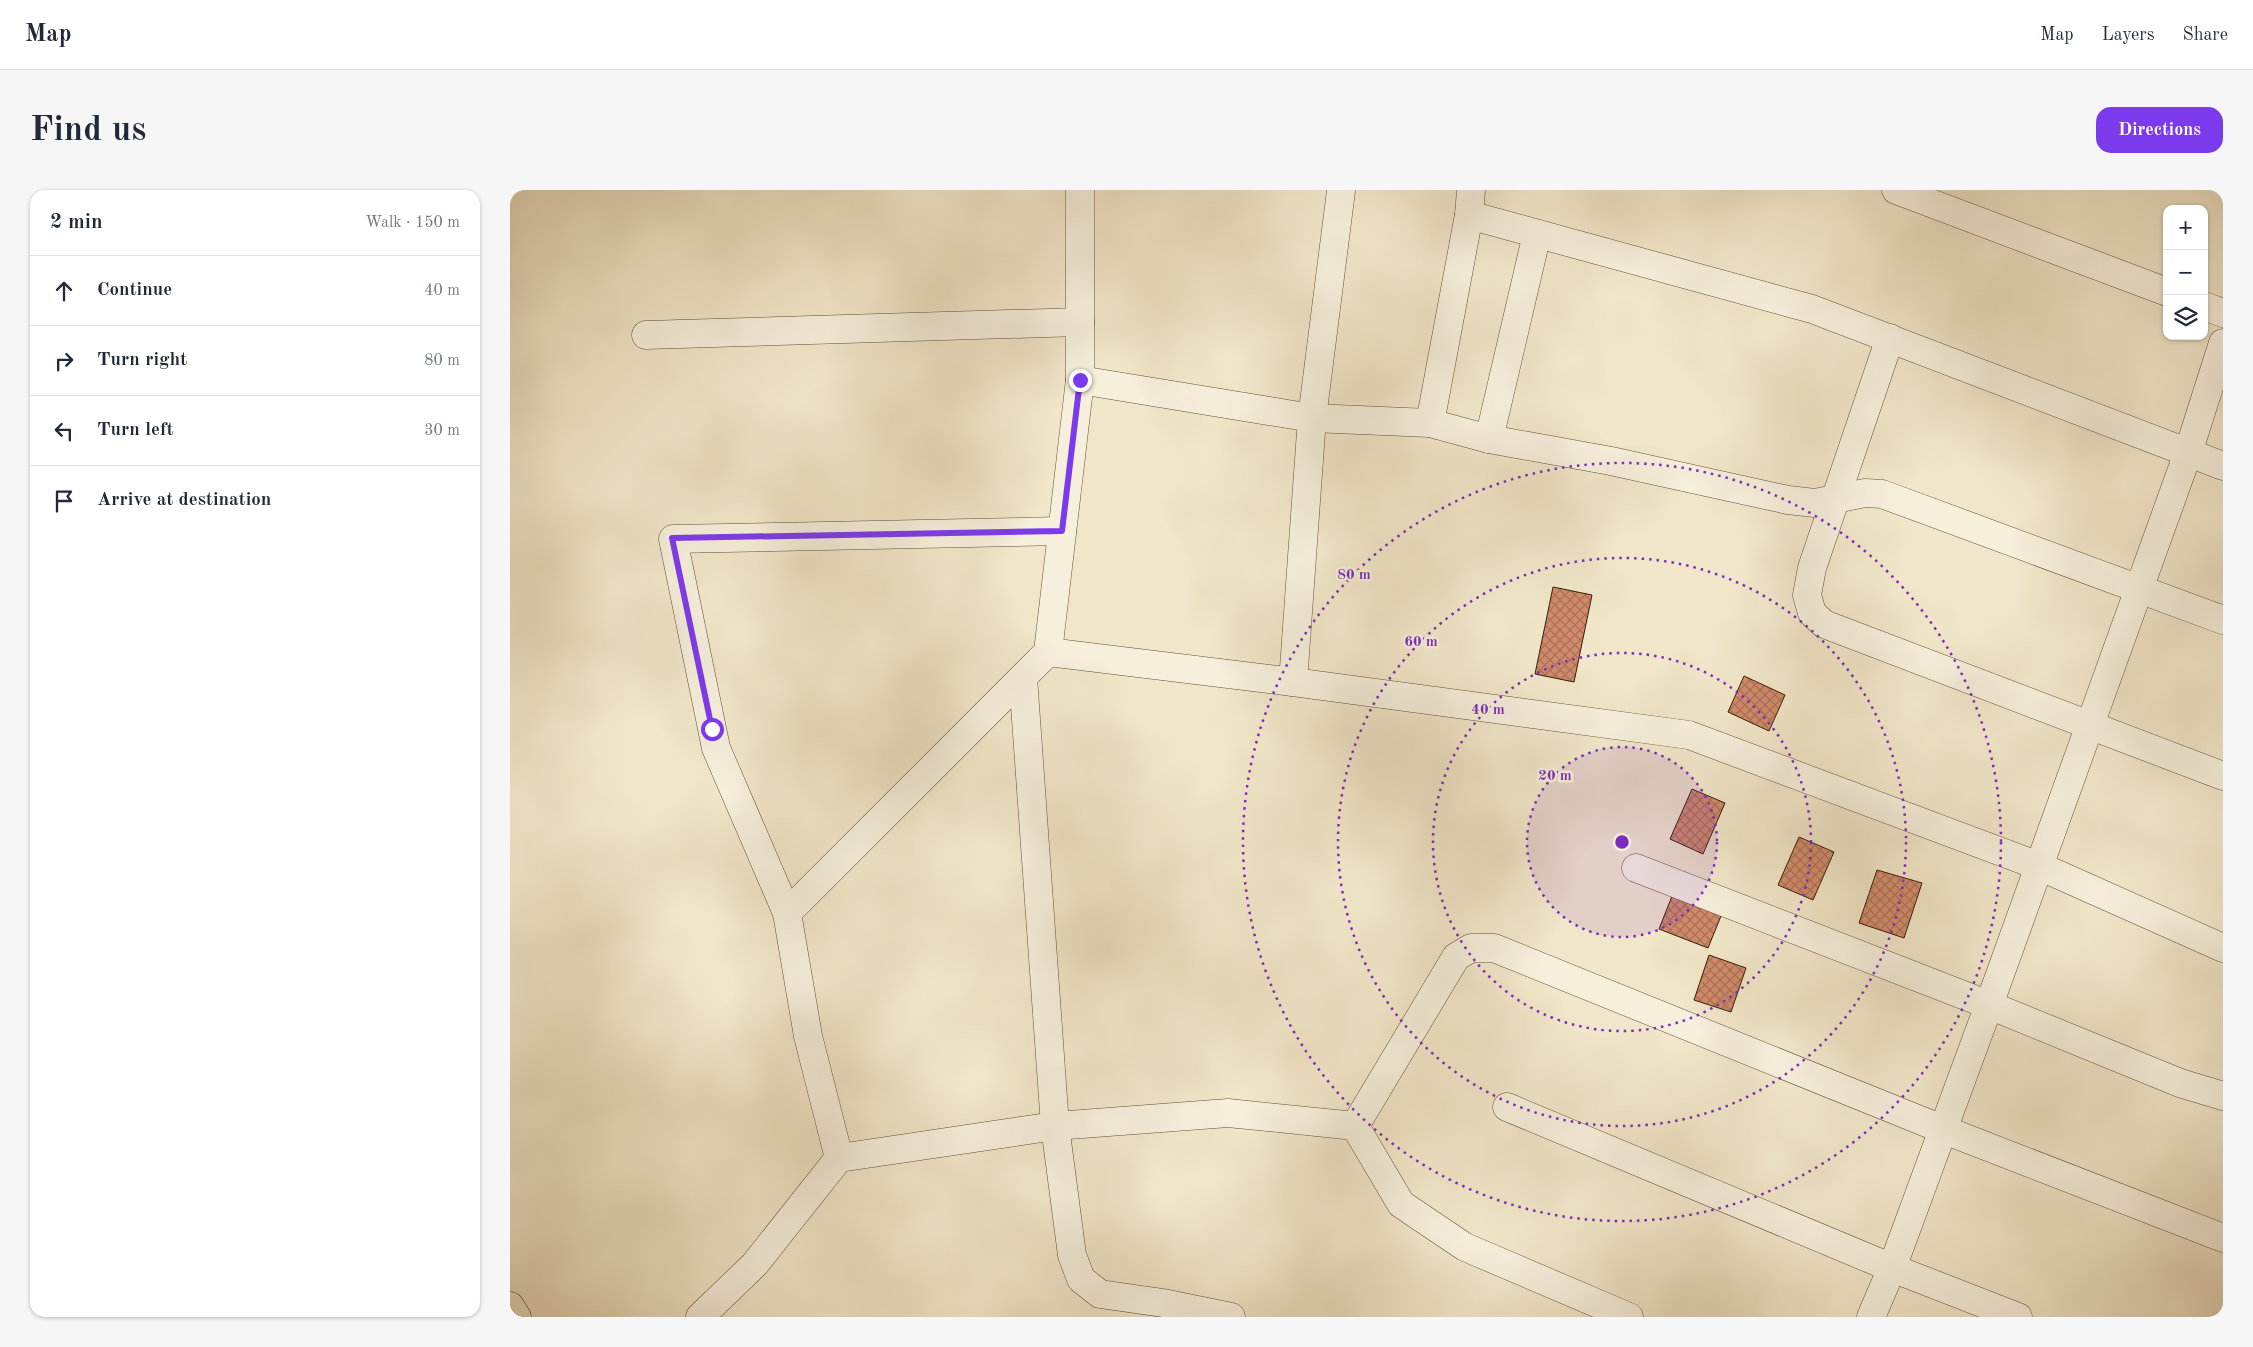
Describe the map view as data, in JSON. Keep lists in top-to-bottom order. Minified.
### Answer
{"page":{"header":"Map","nav":["Map","Layers","Share"],"buttons":"Directions","title":"Find us","heading":["2 min","Walk · 150 m"],"map_buttons":["+","−"],"list":[["Continue","40 m"],["Turn right","80 m"],["Turn left","30 m"],"Arrive at destination"]},"rings":["80 m","60 m","40 m","20 m"]}
